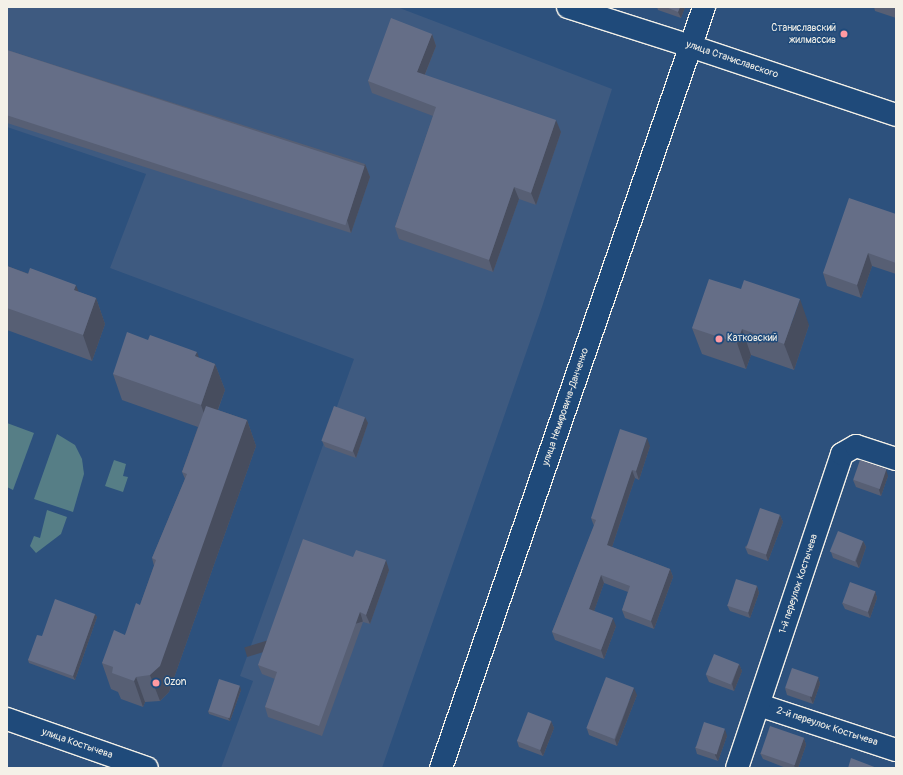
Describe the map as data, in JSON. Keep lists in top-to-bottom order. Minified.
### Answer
{"streets":{"main road":["улица Станиславского","улица Немировича-Данченко","1-й переулок Костычева","2-й переулок Костычева","улица Костычева"]},"crossings":[["улица Станиславского","улица Немировича-Данченко"],["1-й переулок Костычева","2-й переулок Костычева"]],"places":["Станиславский жилмассив","Катковский","Ozon"]}
